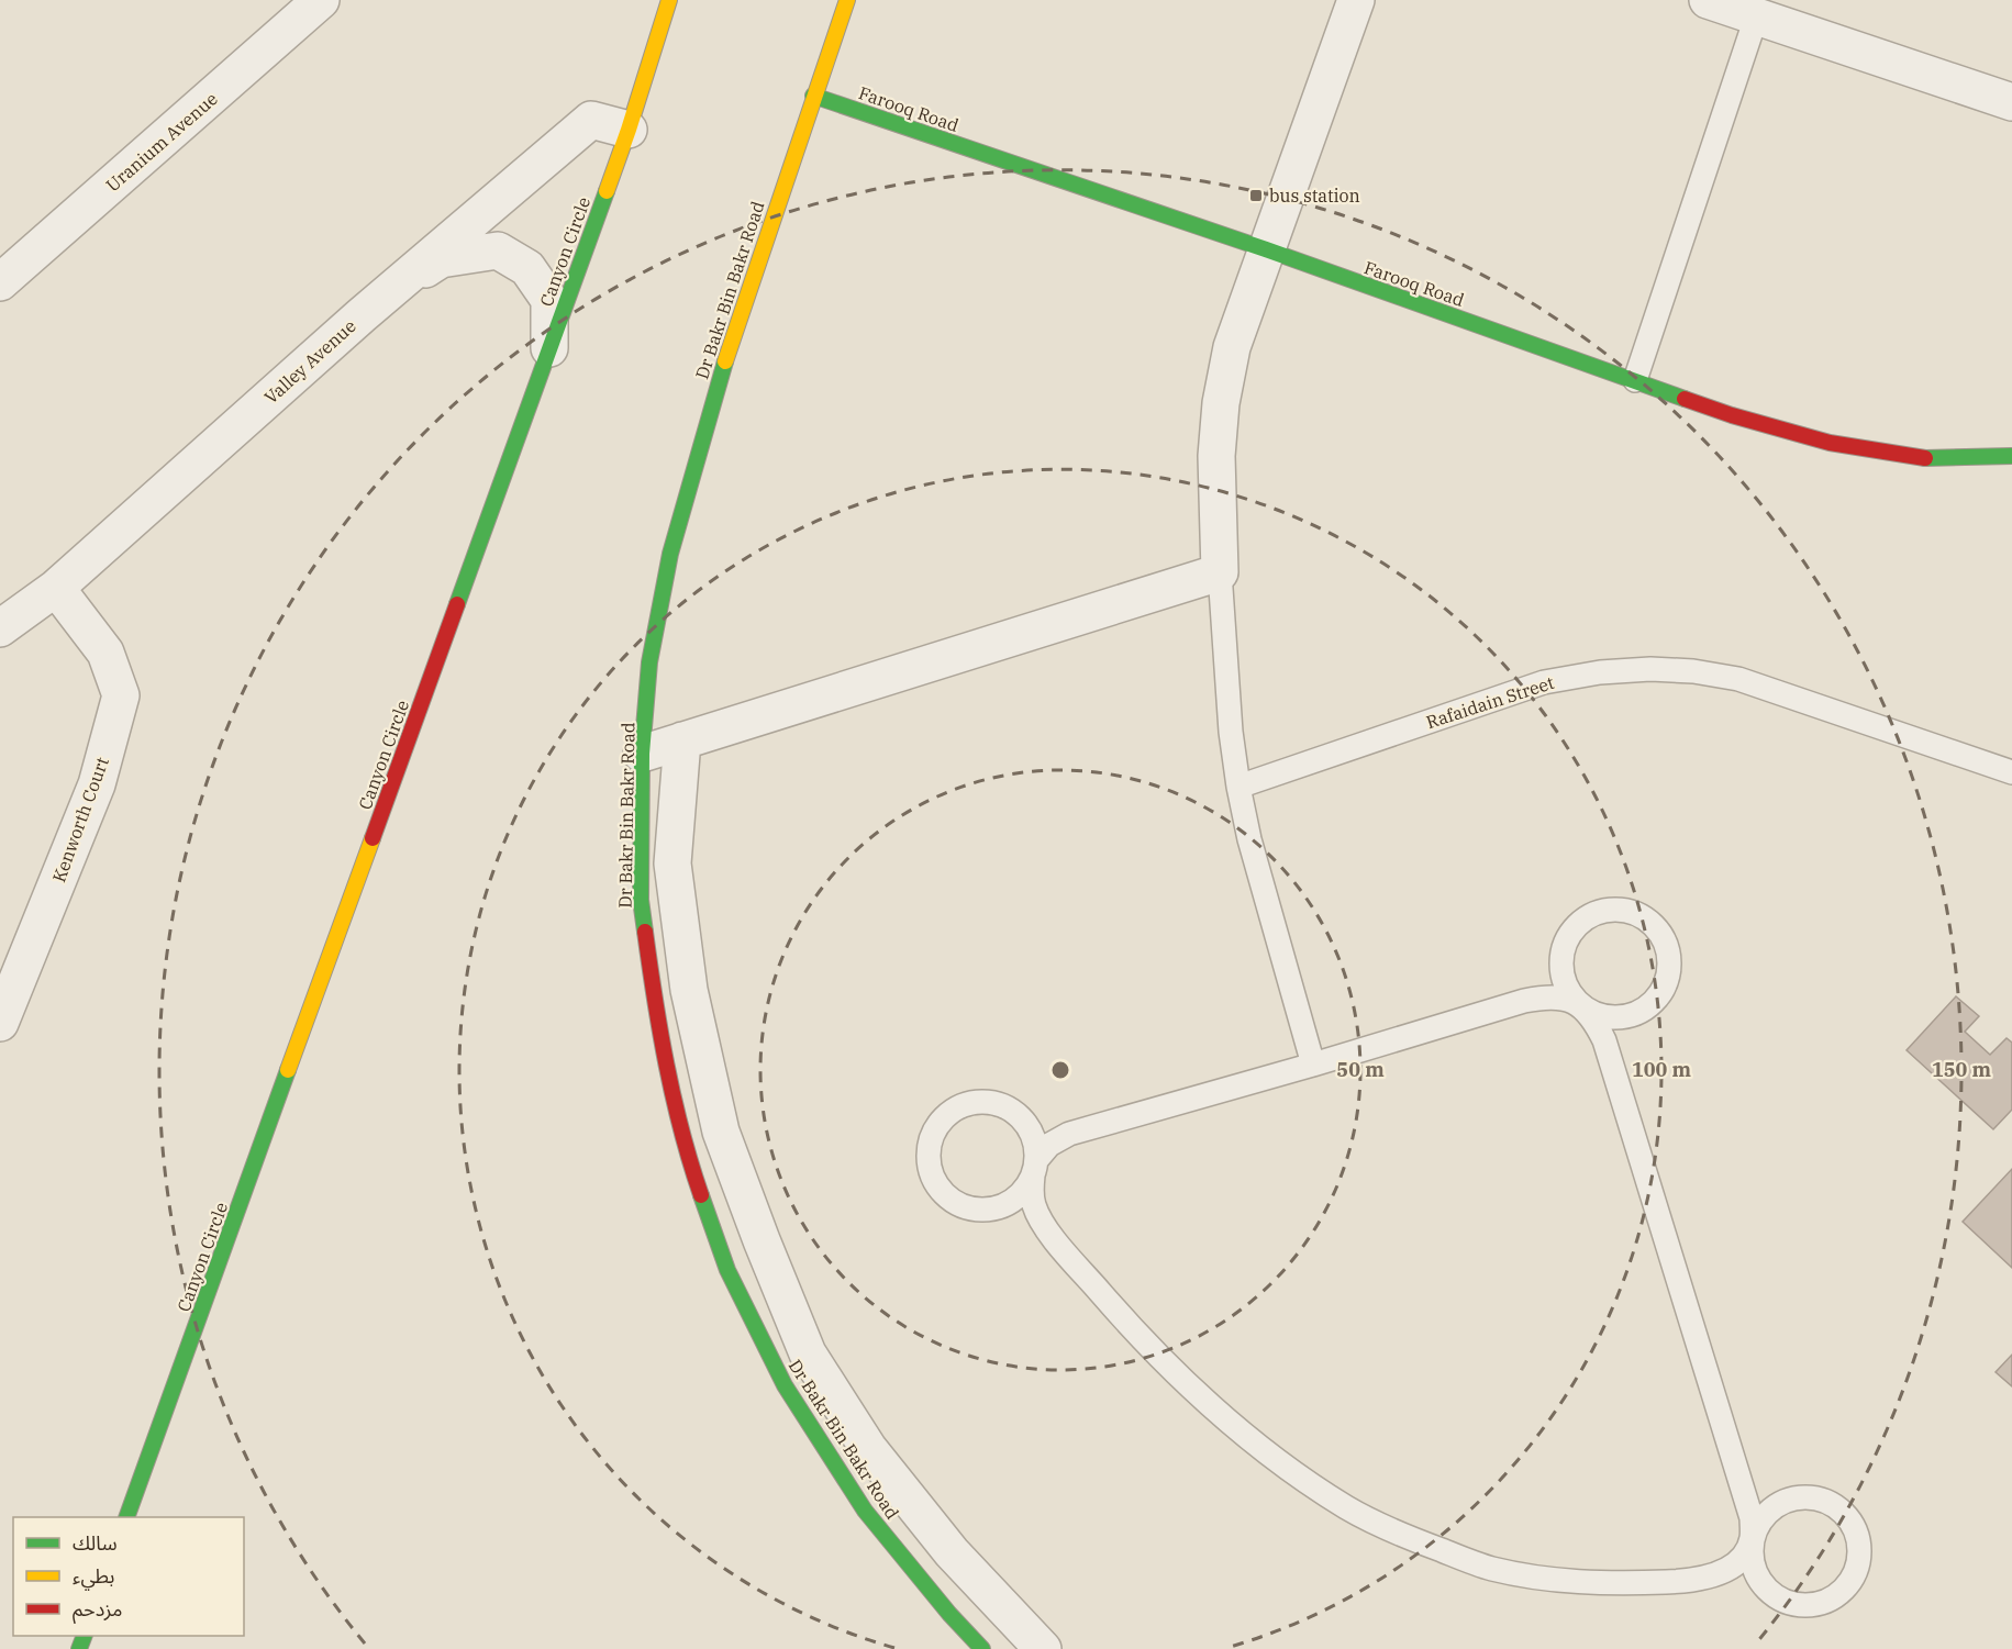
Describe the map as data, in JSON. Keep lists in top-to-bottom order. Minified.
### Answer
{"streets":{"street":["Farooq Road","Uranium Avenue","Canyon Circle","Dr Bakr Bin Bakr Road","Valley Avenue","Kenworth Court"],"lane":["Rafaidain Street"]},"crossings":[["Farooq Road","Dr Bakr Bin Bakr Road"],["Canyon Circle","Valley Avenue"],["Valley Avenue","Kenworth Court"]],"places":{"transit":["bus station"]},"legend":["سالك","بطيء","مزدحم"],"rings":["50 m","100 m","150 m"]}
